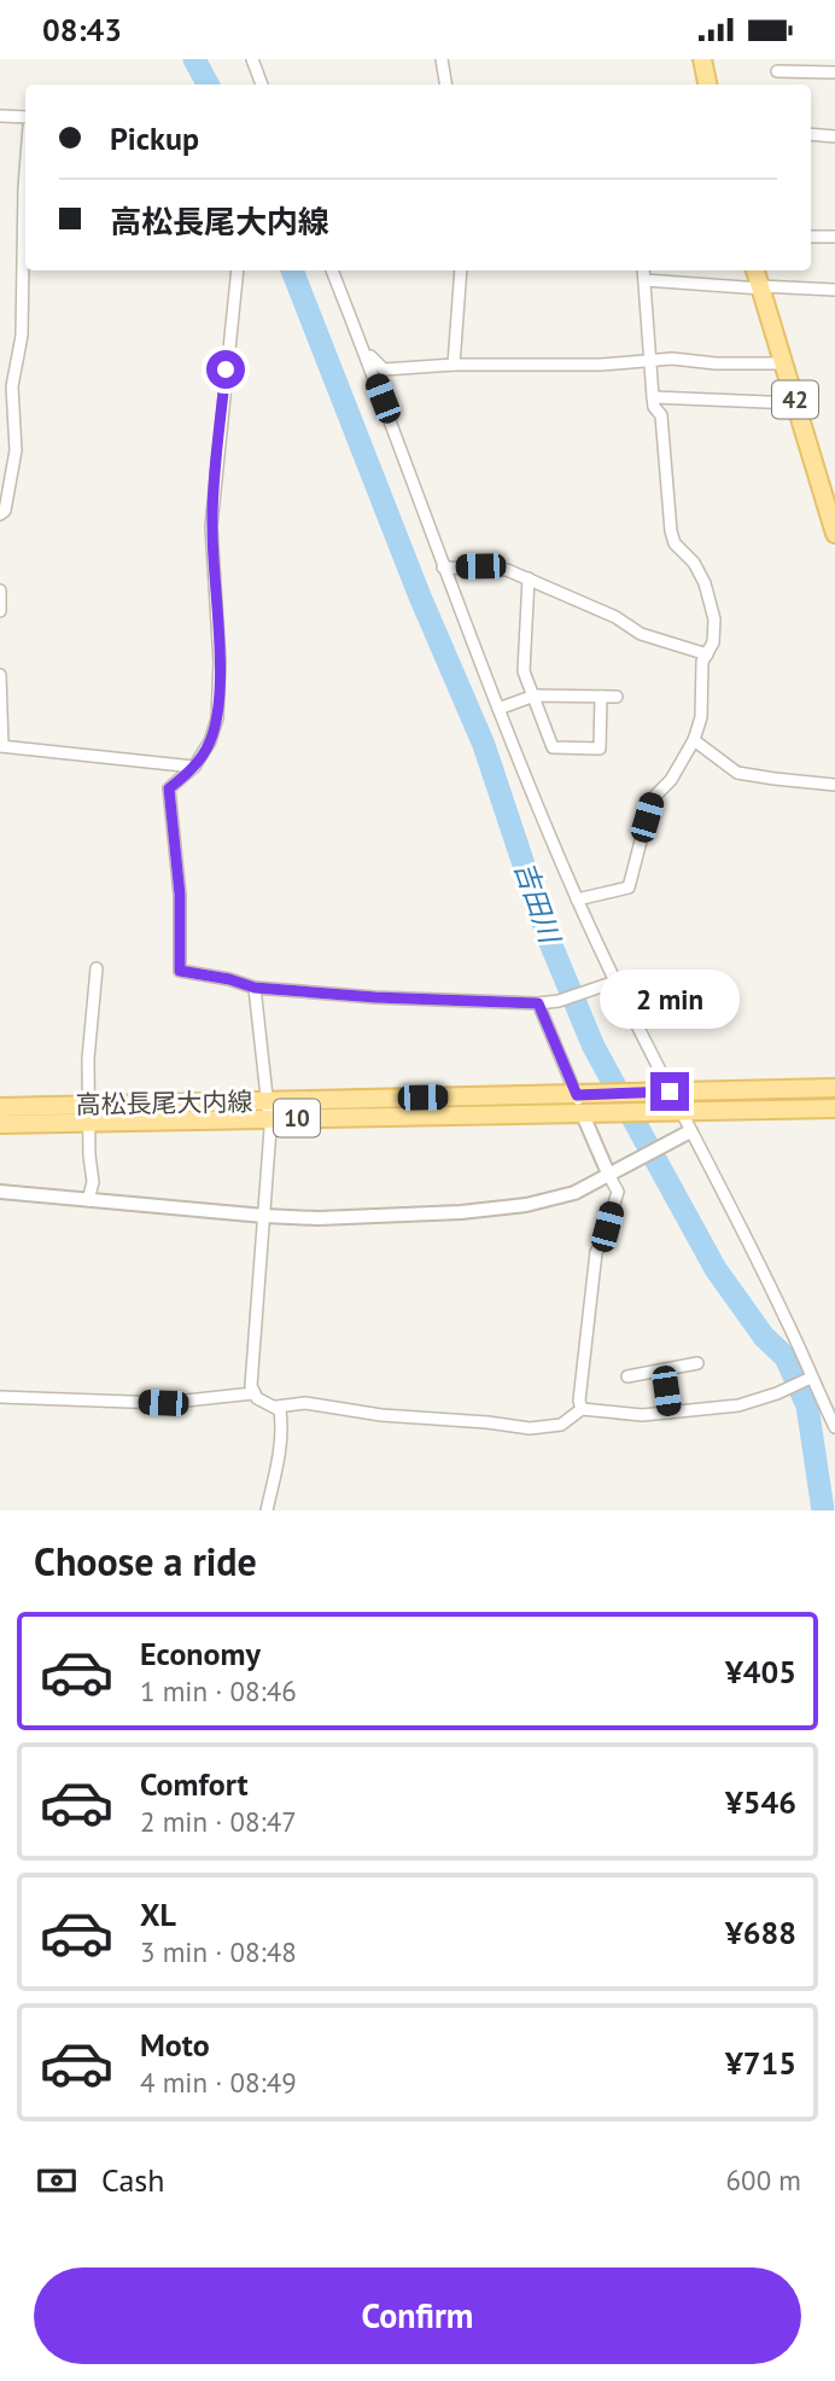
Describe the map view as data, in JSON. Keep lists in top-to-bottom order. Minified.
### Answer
{"streets":{"main road":["42","高松長尾大内線","10"]},"water":["吉田川"],"page":{"status":"08:43","banner":["Pickup","高松長尾大内線"],"bubble":"2 min","heading":"Choose a ride","list":[{"name":"Economy","note":"1 min · 08:46","value":"¥405"},{"name":"Comfort","note":"2 min · 08:47","value":"¥546"},{"name":"XL","note":"3 min · 08:48","value":"¥688"},{"name":"Moto","note":"4 min · 08:49","value":"¥715"}],"pay":["Cash","600 m"],"buttons":"Confirm"}}
